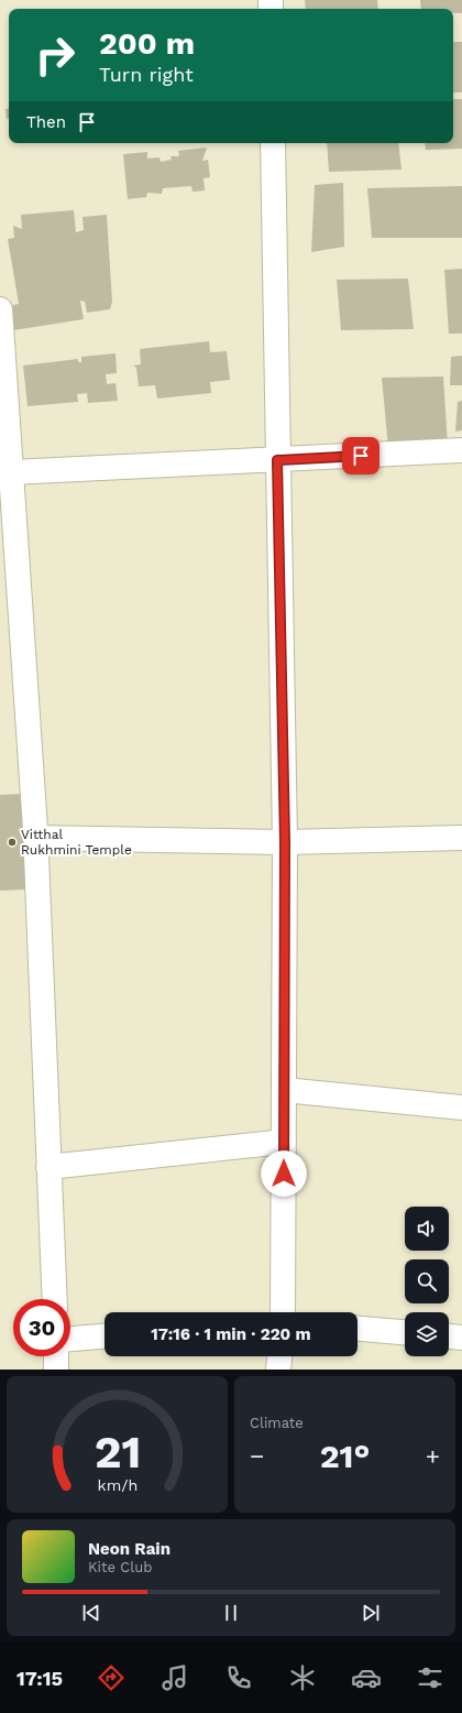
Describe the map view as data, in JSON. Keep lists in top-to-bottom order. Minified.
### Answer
{"places":["Vitthal Rukhmini Temple"],"page":{"turn":["200 m","Turn right"],"then":"Then","limit":"30","trip":"17:16 · 1 min · 220 m","tile":"Climate","heat":["−","21°","+"],"song":["Neon Rain","Kite Club"],"tabs":"17:15","gauge":["21","km/h"]}}
